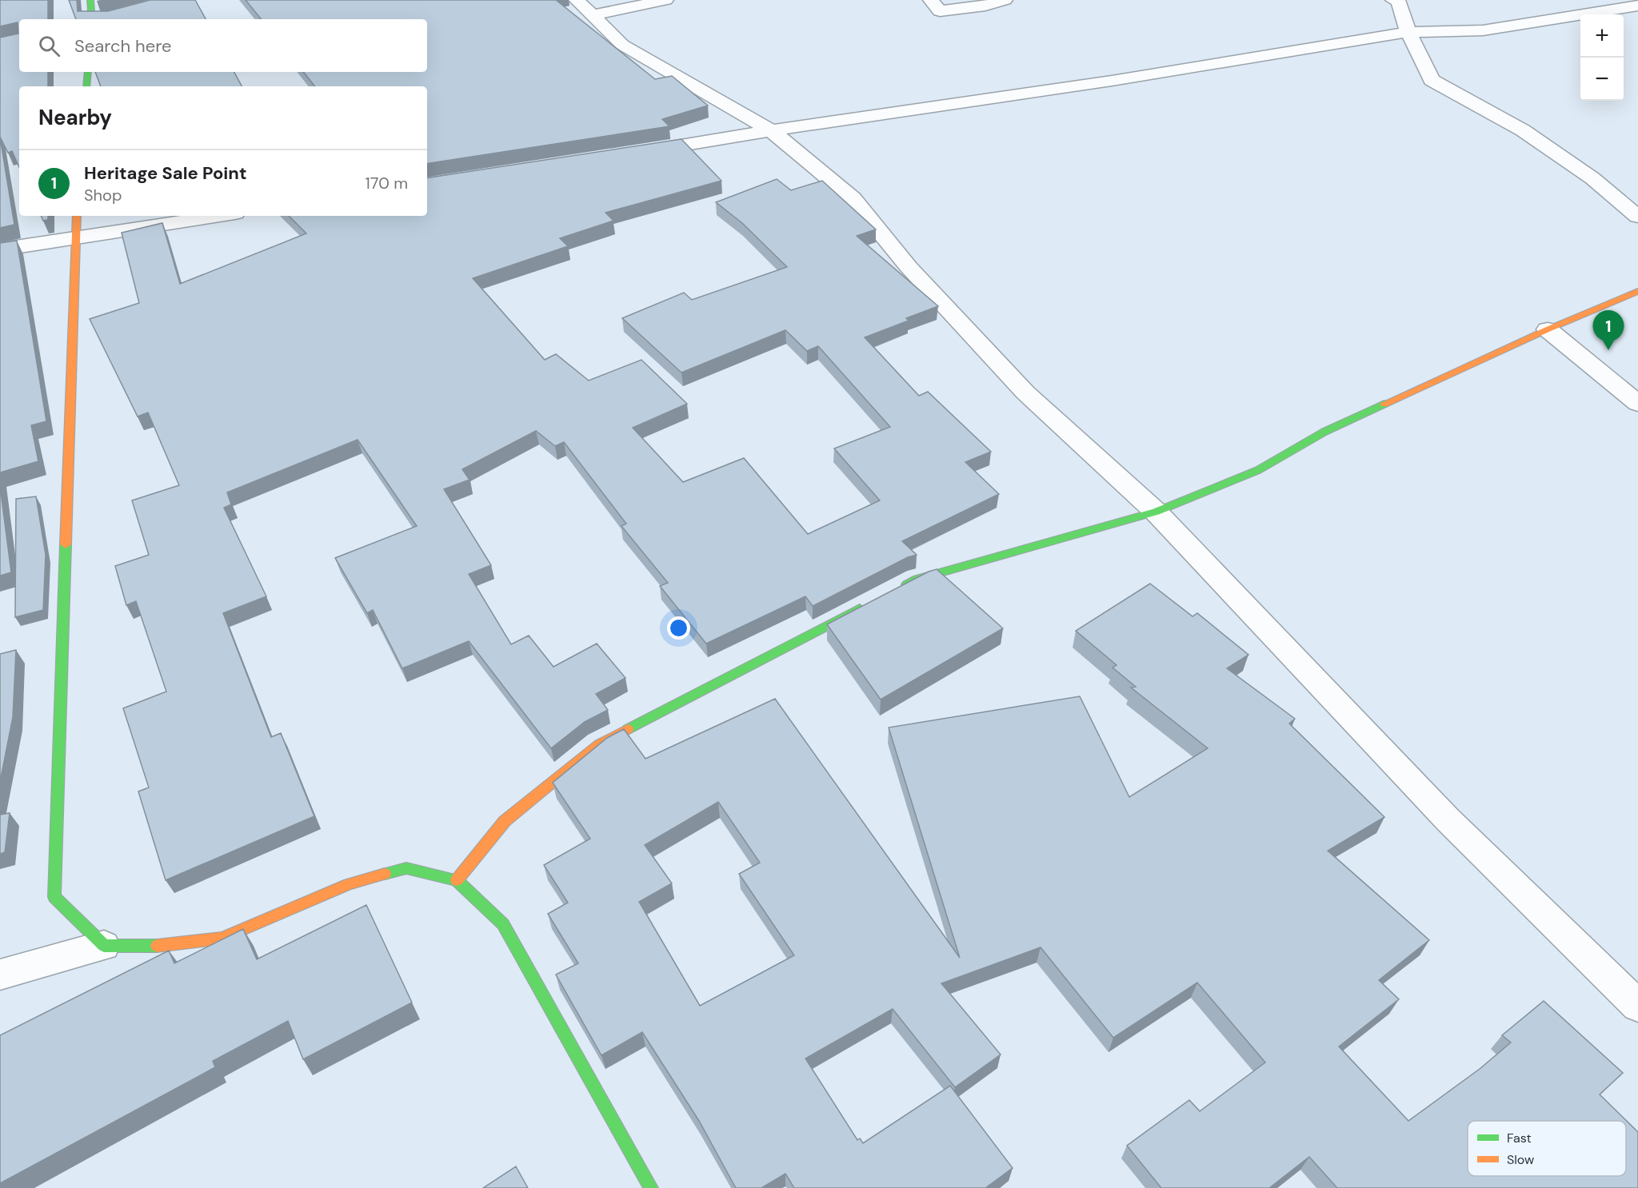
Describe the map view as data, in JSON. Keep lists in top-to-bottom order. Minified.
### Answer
{"legend":["Fast","Slow"],"page":{"map_buttons":["+","−"],"search":"Search here","heading":"Nearby","list":[{"mark":"1","name":"Heritage Sale Point","note":"Shop","value":"170 m"}],"pins":"1"}}
